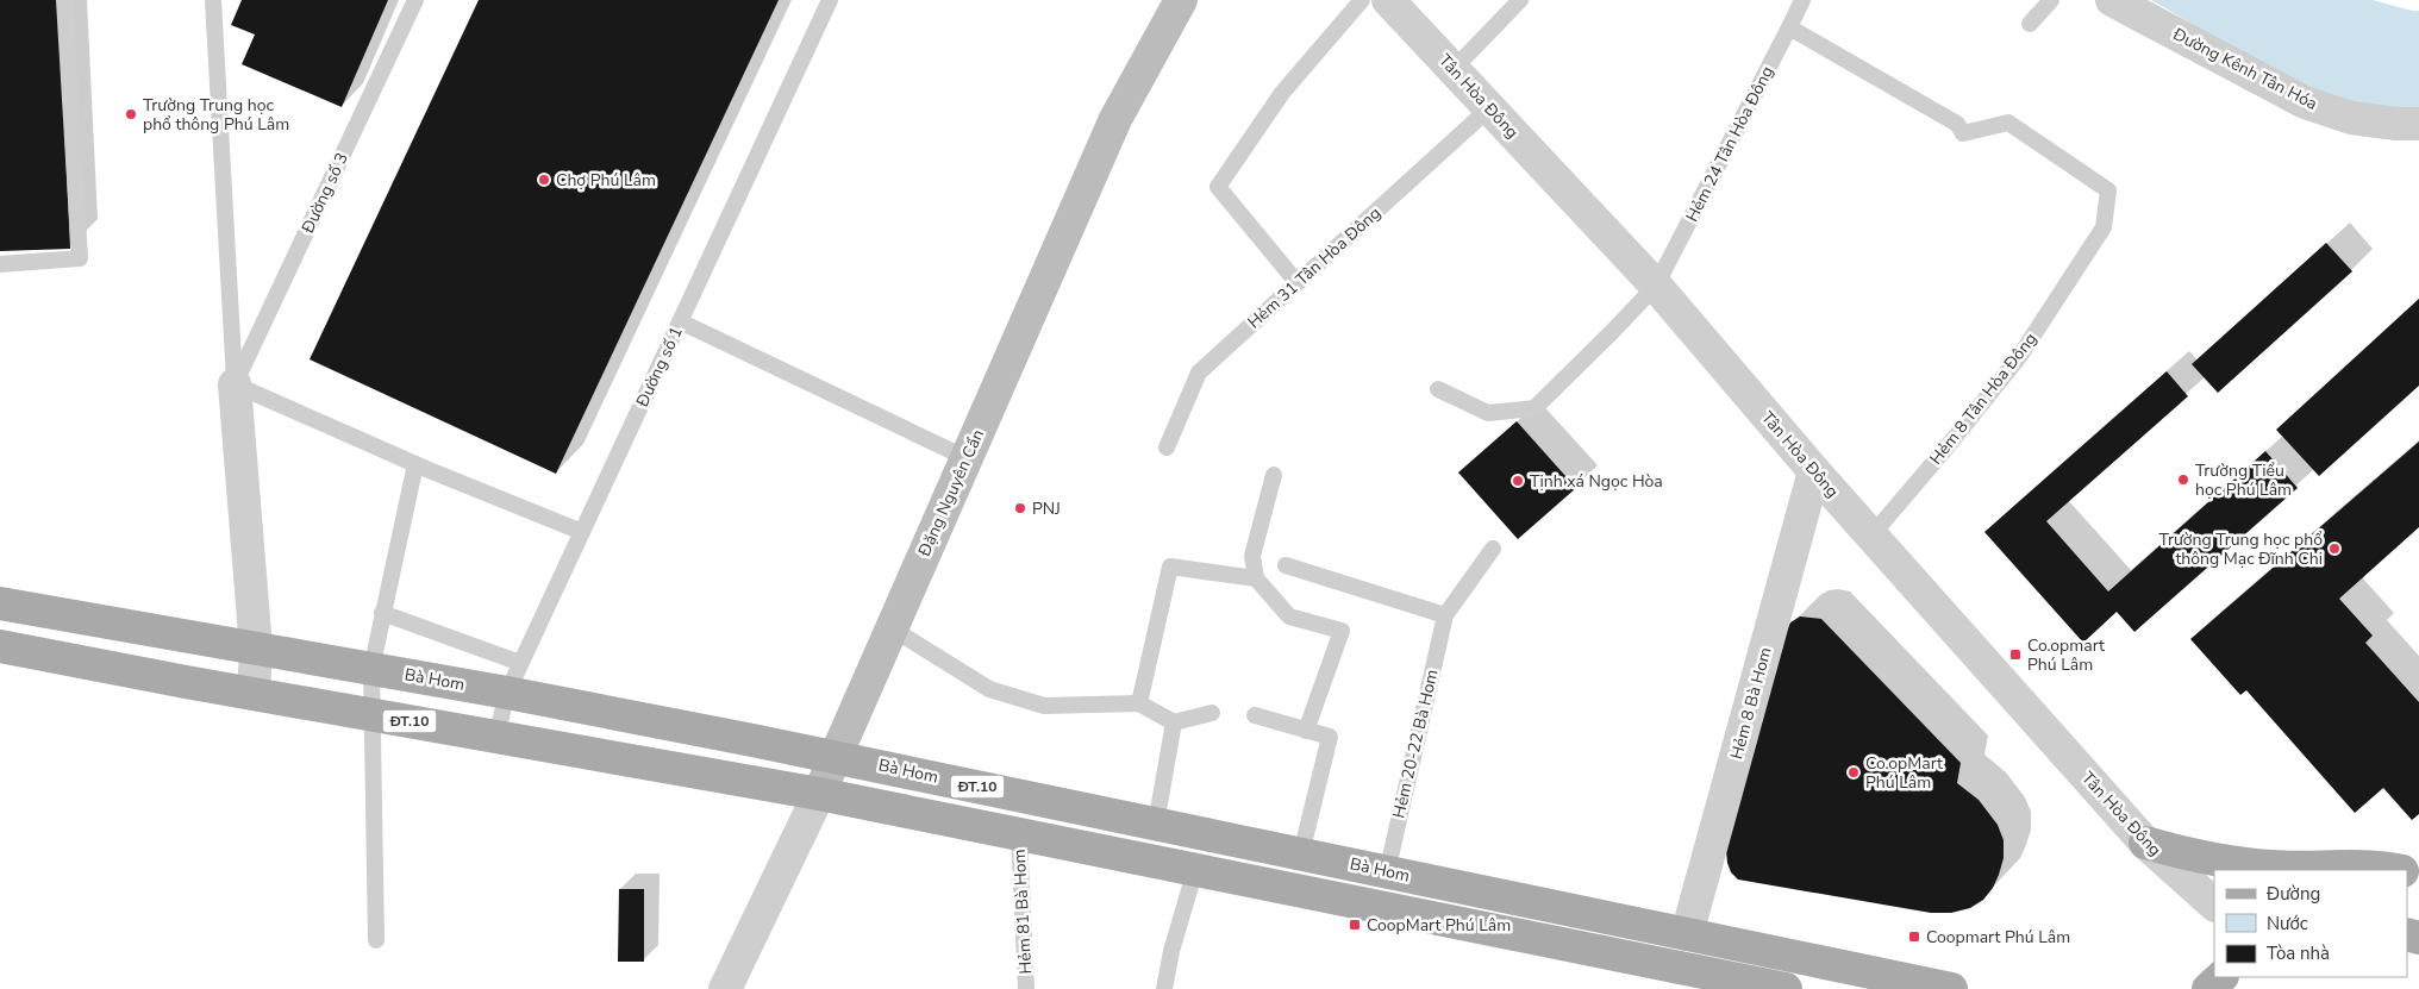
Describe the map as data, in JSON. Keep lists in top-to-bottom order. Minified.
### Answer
{"streets":{"main road":["Đặng Nguyên Cẩn","Bà Hom","ĐT.10"],"street":["Đường Kênh Tân Hóa","Tân Hòa Đông","Đường số 3","Hẻm 8 Bà Hom"],"lane":["Hẻm 24 Tân Hòa Đông","Hẻm 31 Tân Hòa Đông","Đường số 1","Hẻm 8 Tân Hòa Đông","Hẻm 20-22 Bà Hom","Hẻm 81 Bà Hom"]},"crossings":[["Tân Hòa Đông","Hẻm 24 Tân Hòa Đông"],["Tân Hòa Đông","Hẻm 31 Tân Hòa Đông"],["Tân Hòa Đông","Hẻm 8 Tân Hòa Đông"],["Tân Hòa Đông","Hẻm 8 Bà Hom"],["Hẻm 24 Tân Hòa Đông","Hẻm 8 Tân Hòa Đông"],["Đường số 3","Bà Hom"],["Đường số 3","ĐT.10"],["Đường số 1","Bà Hom"],["Đường số 1","ĐT.10"],["Đặng Nguyên Cẩn","Bà Hom"],["Đặng Nguyên Cẩn","ĐT.10"],["Bà Hom","Hẻm 8 Bà Hom"],["Bà Hom","Hẻm 20-22 Bà Hom"],["ĐT.10","Hẻm 81 Bà Hom"]],"places":{"other":["Trường Trung học phổ thông Phú Lâm","Chợ Phú Lâm","Trường Tiểu học Phú Lâm","Tịnh xá Ngọc Hòa","PNJ","Trường Trung học phổ thông Mạc Đĩnh Chi","Co.opMart Phú Lâm"],"transit":["Co.opmart Phú Lâm","CoopMart Phú Lâm","Coopmart Phú Lâm"]},"legend":["Đường","Nước","Tòa nhà"]}
